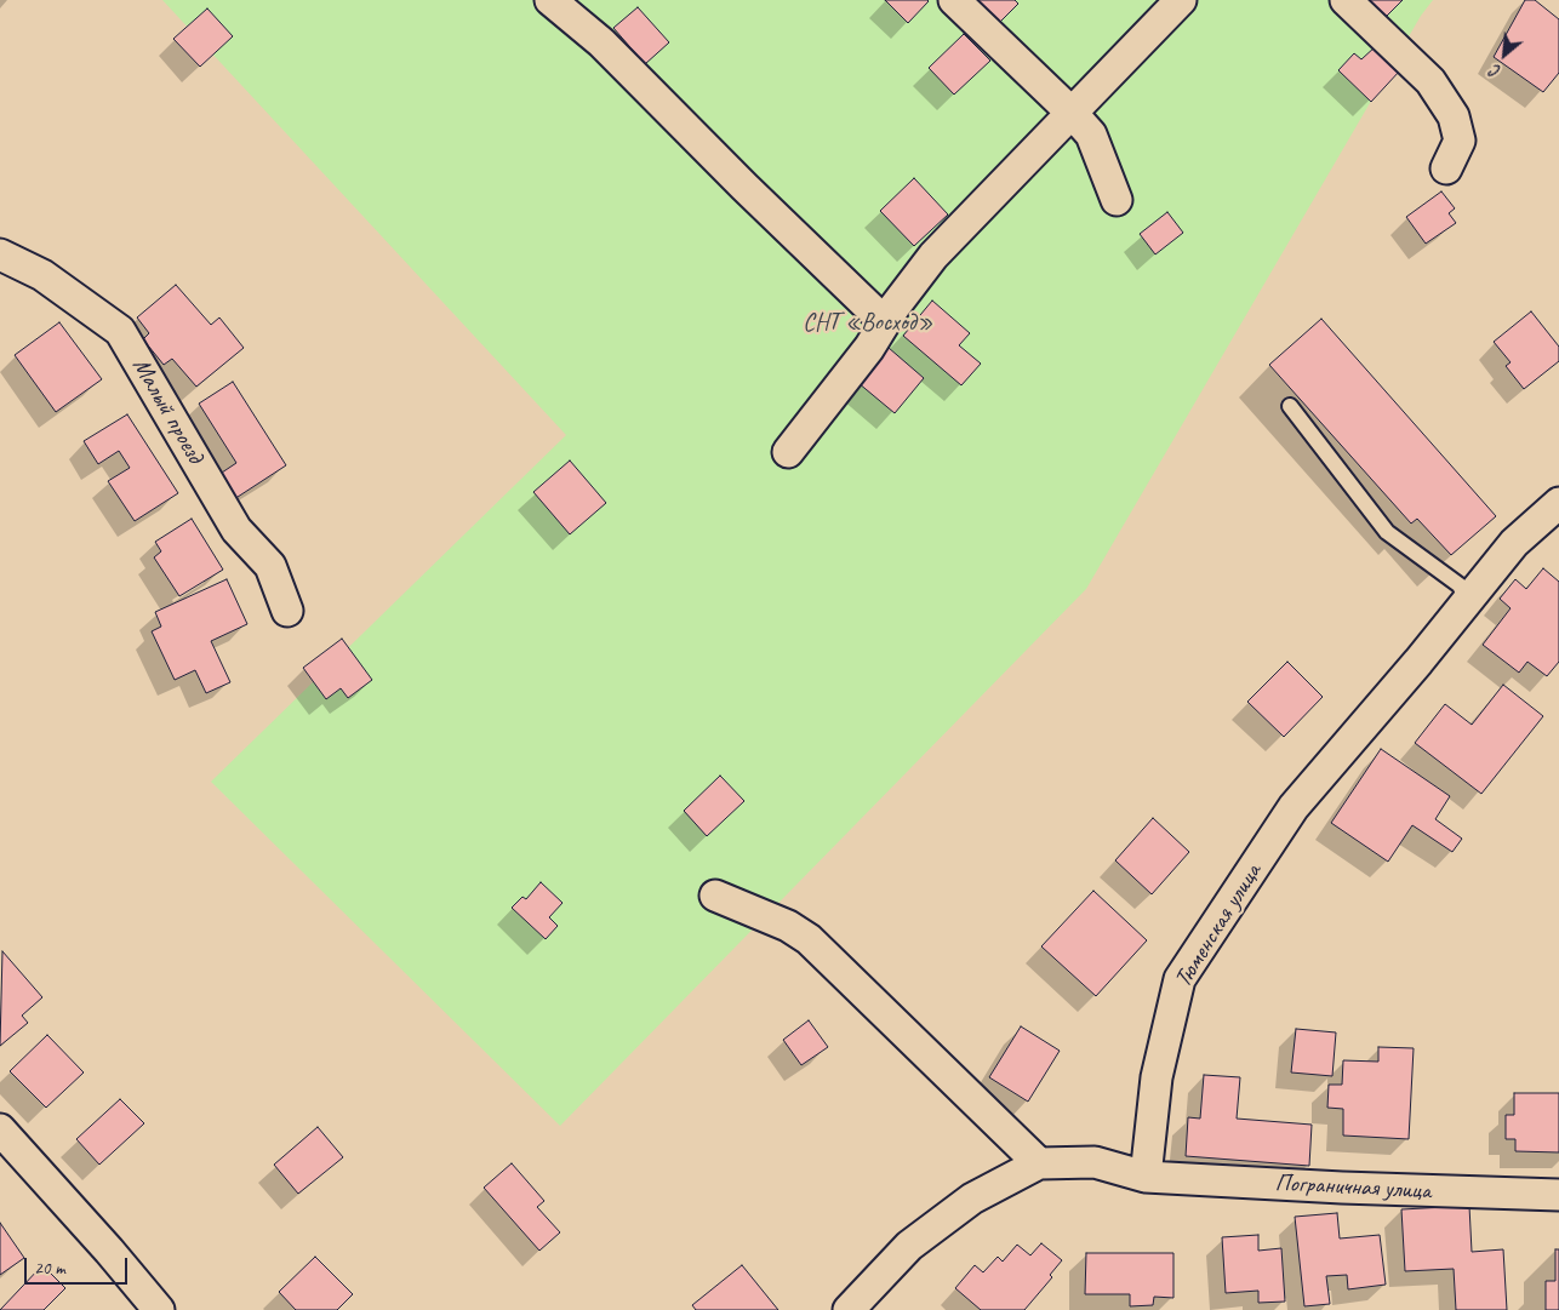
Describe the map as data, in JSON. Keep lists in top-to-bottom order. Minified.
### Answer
{"streets":{"street":["Малый проезд","Тюменская улица","Пограничная улица"]},"crossings":[["Тюменская улица","Пограничная улица"]],"parks":["СНТ «Восход»"],"scale_bar":"20 m","north":"bottom left"}
